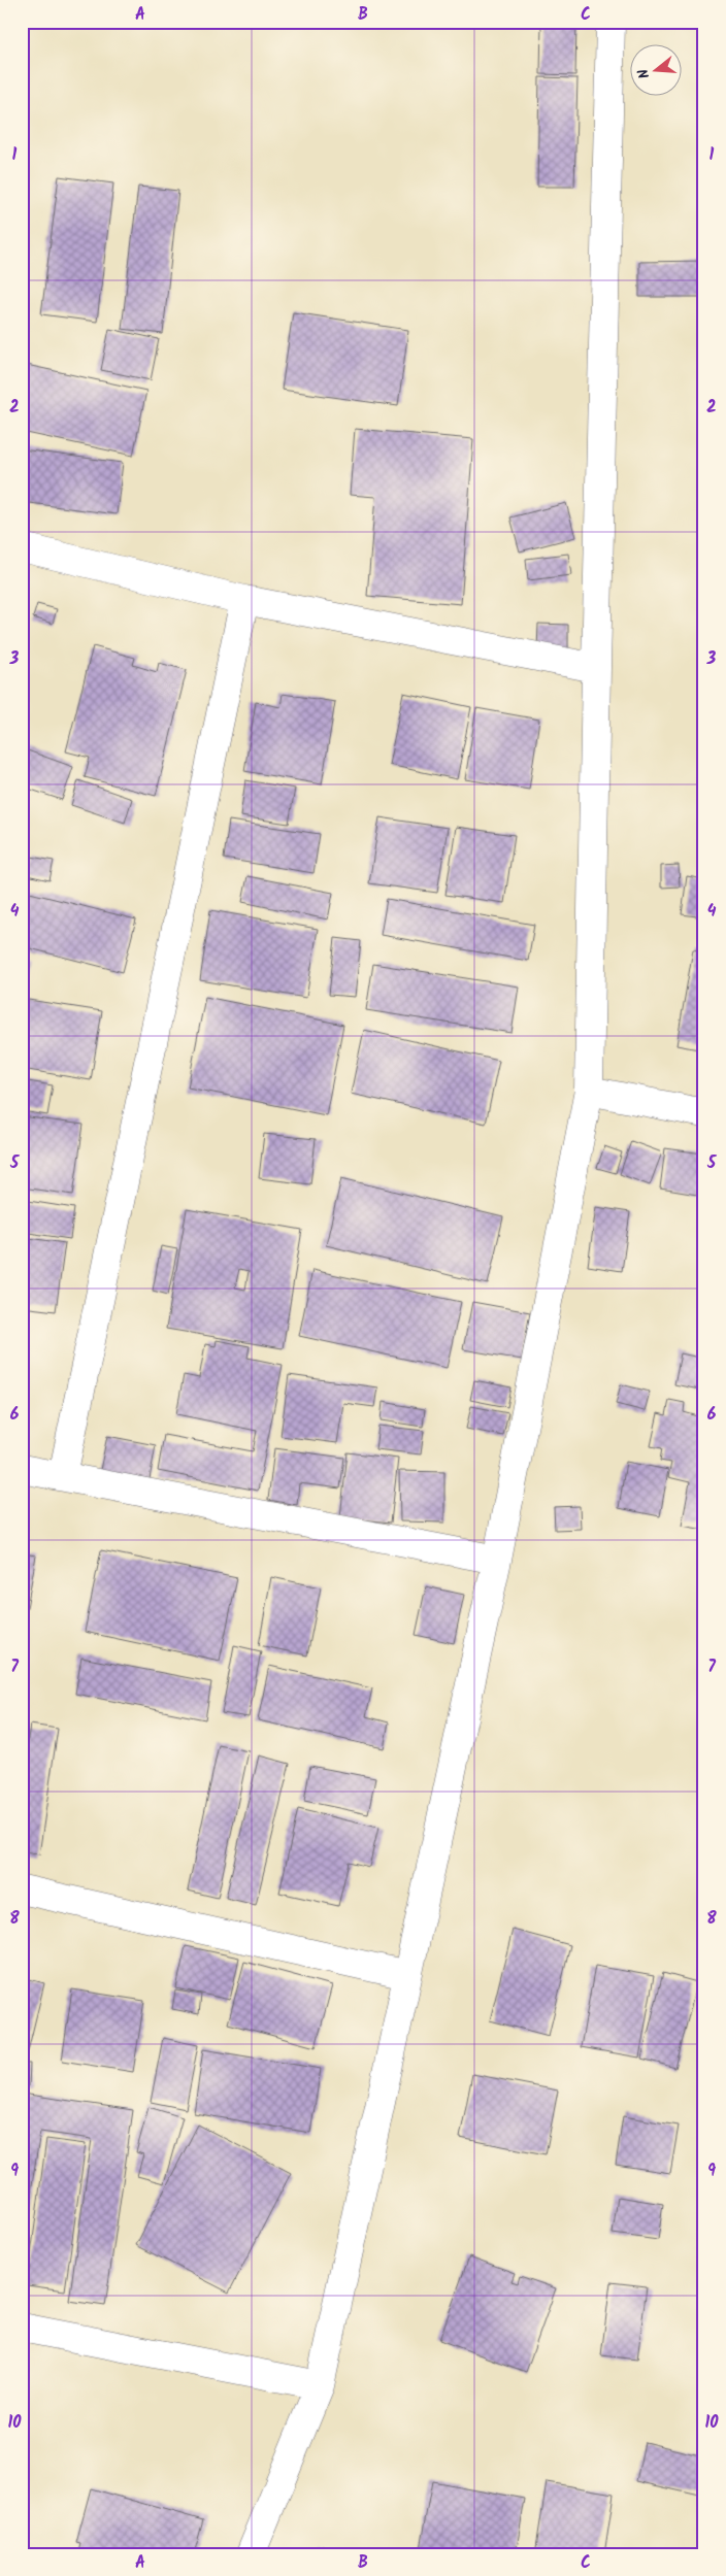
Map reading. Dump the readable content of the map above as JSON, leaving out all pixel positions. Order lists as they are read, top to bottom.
{
  "north": "left",
  "grid": {
    "columns": ["A", "B", "C"],
    "rows": [
      "1",
      "2",
      "3",
      "4",
      "5",
      "6",
      "7",
      "8",
      "9",
      "10"
    ]
  }
}
